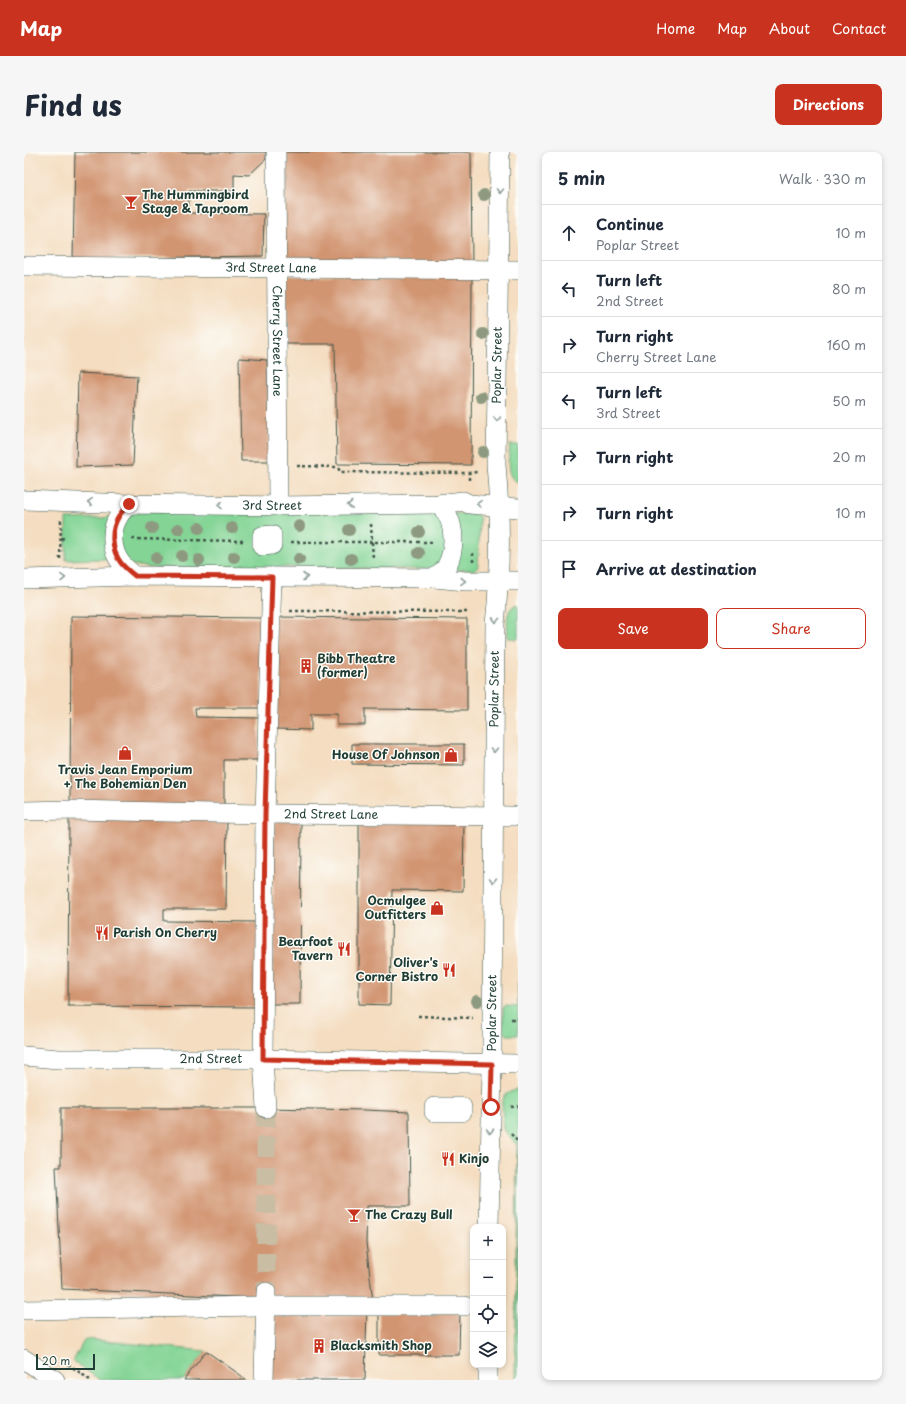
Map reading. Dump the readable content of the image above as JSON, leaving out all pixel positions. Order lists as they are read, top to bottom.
{
  "streets": {
    "street": [
      "3rd Street Lane",
      "Cherry Street Lane",
      "Poplar Street",
      "3rd Street",
      "2nd Street Lane",
      "2nd Street"
    ]
  },
  "crossings": [
    ["3rd Street Lane", "Cherry Street Lane"],
    ["3rd Street Lane", "Poplar Street"],
    ["Cherry Street Lane", "3rd Street"],
    ["Poplar Street", "3rd Street"],
    ["Poplar Street", "2nd Street Lane"],
    ["Poplar Street", "2nd Street"]
  ],
  "one_way": ["Poplar Street"],
  "places": {
    "bar": ["The Hummingbird Stage & Taproom", "The Crazy Bull"],
    "building": ["Bibb Theatre (former)", "Blacksmith Shop"],
    "shop": ["Travis Jean Emporium + The Bohemian Den", "House Of Johnson", "Ocmulgee Outfitters"],
    "restaurant": [
      "Parish On Cherry",
      "Bearfoot Tavern",
      "Oliver's Corner Bistro",
      "Kinjo"
    ]
  },
  "scale_bar": "20 m",
  "page": {
    "header": "Map",
    "nav": [
      "Home",
      "Map",
      "About",
      "Contact"
    ],
    "title": "Find us",
    "buttons": [
      "Directions",
      ["Save", "Share"]
    ],
    "heading": ["5 min", "Walk · 330 m"],
    "list": [
      ["Continue", "Poplar Street", "10 m"],
      ["Turn left", "2nd Street", "80 m"],
      ["Turn right", "Cherry Street Lane", "160 m"],
      ["Turn left", "3rd Street", "50 m"],
      ["Turn right", "20 m"],
      ["Turn right", "10 m"],
      "Arrive at destination"
    ],
    "map_buttons": ["+", "−"],
    "scale": "20 m"
  }
}
